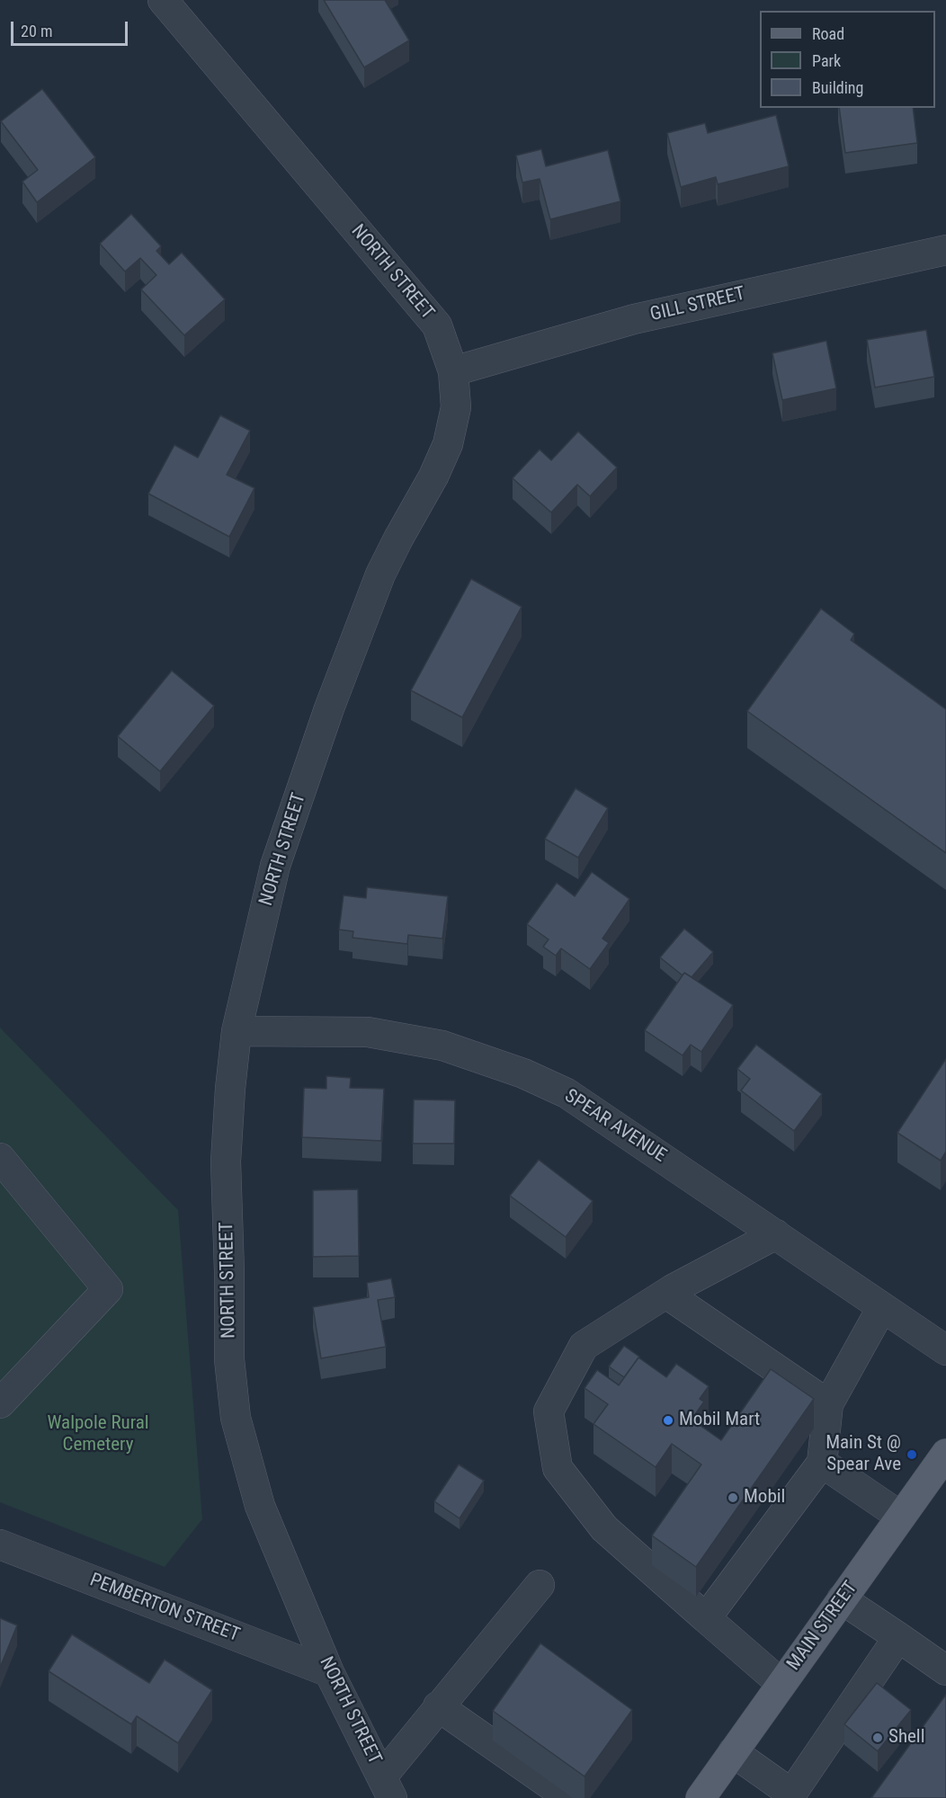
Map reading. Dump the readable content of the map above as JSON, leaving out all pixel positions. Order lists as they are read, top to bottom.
{
  "streets": {
    "main road": ["MAIN STREET"],
    "street": [
      "NORTH STREET",
      "GILL STREET",
      "SPEAR AVENUE",
      "PEMBERTON STREET"
    ]
  },
  "crossings": [
    ["NORTH STREET", "GILL STREET"],
    ["NORTH STREET", "SPEAR AVENUE"],
    ["NORTH STREET", "PEMBERTON STREET"]
  ],
  "parks": ["Walpole Rural Cemetery"],
  "places": [
    "Mobil Mart",
    "Main St @ Spear Ave",
    "Mobil",
    "Shell"
  ],
  "legend": ["Road", "Park", "Building"],
  "scale_bar": "20 m"
}
